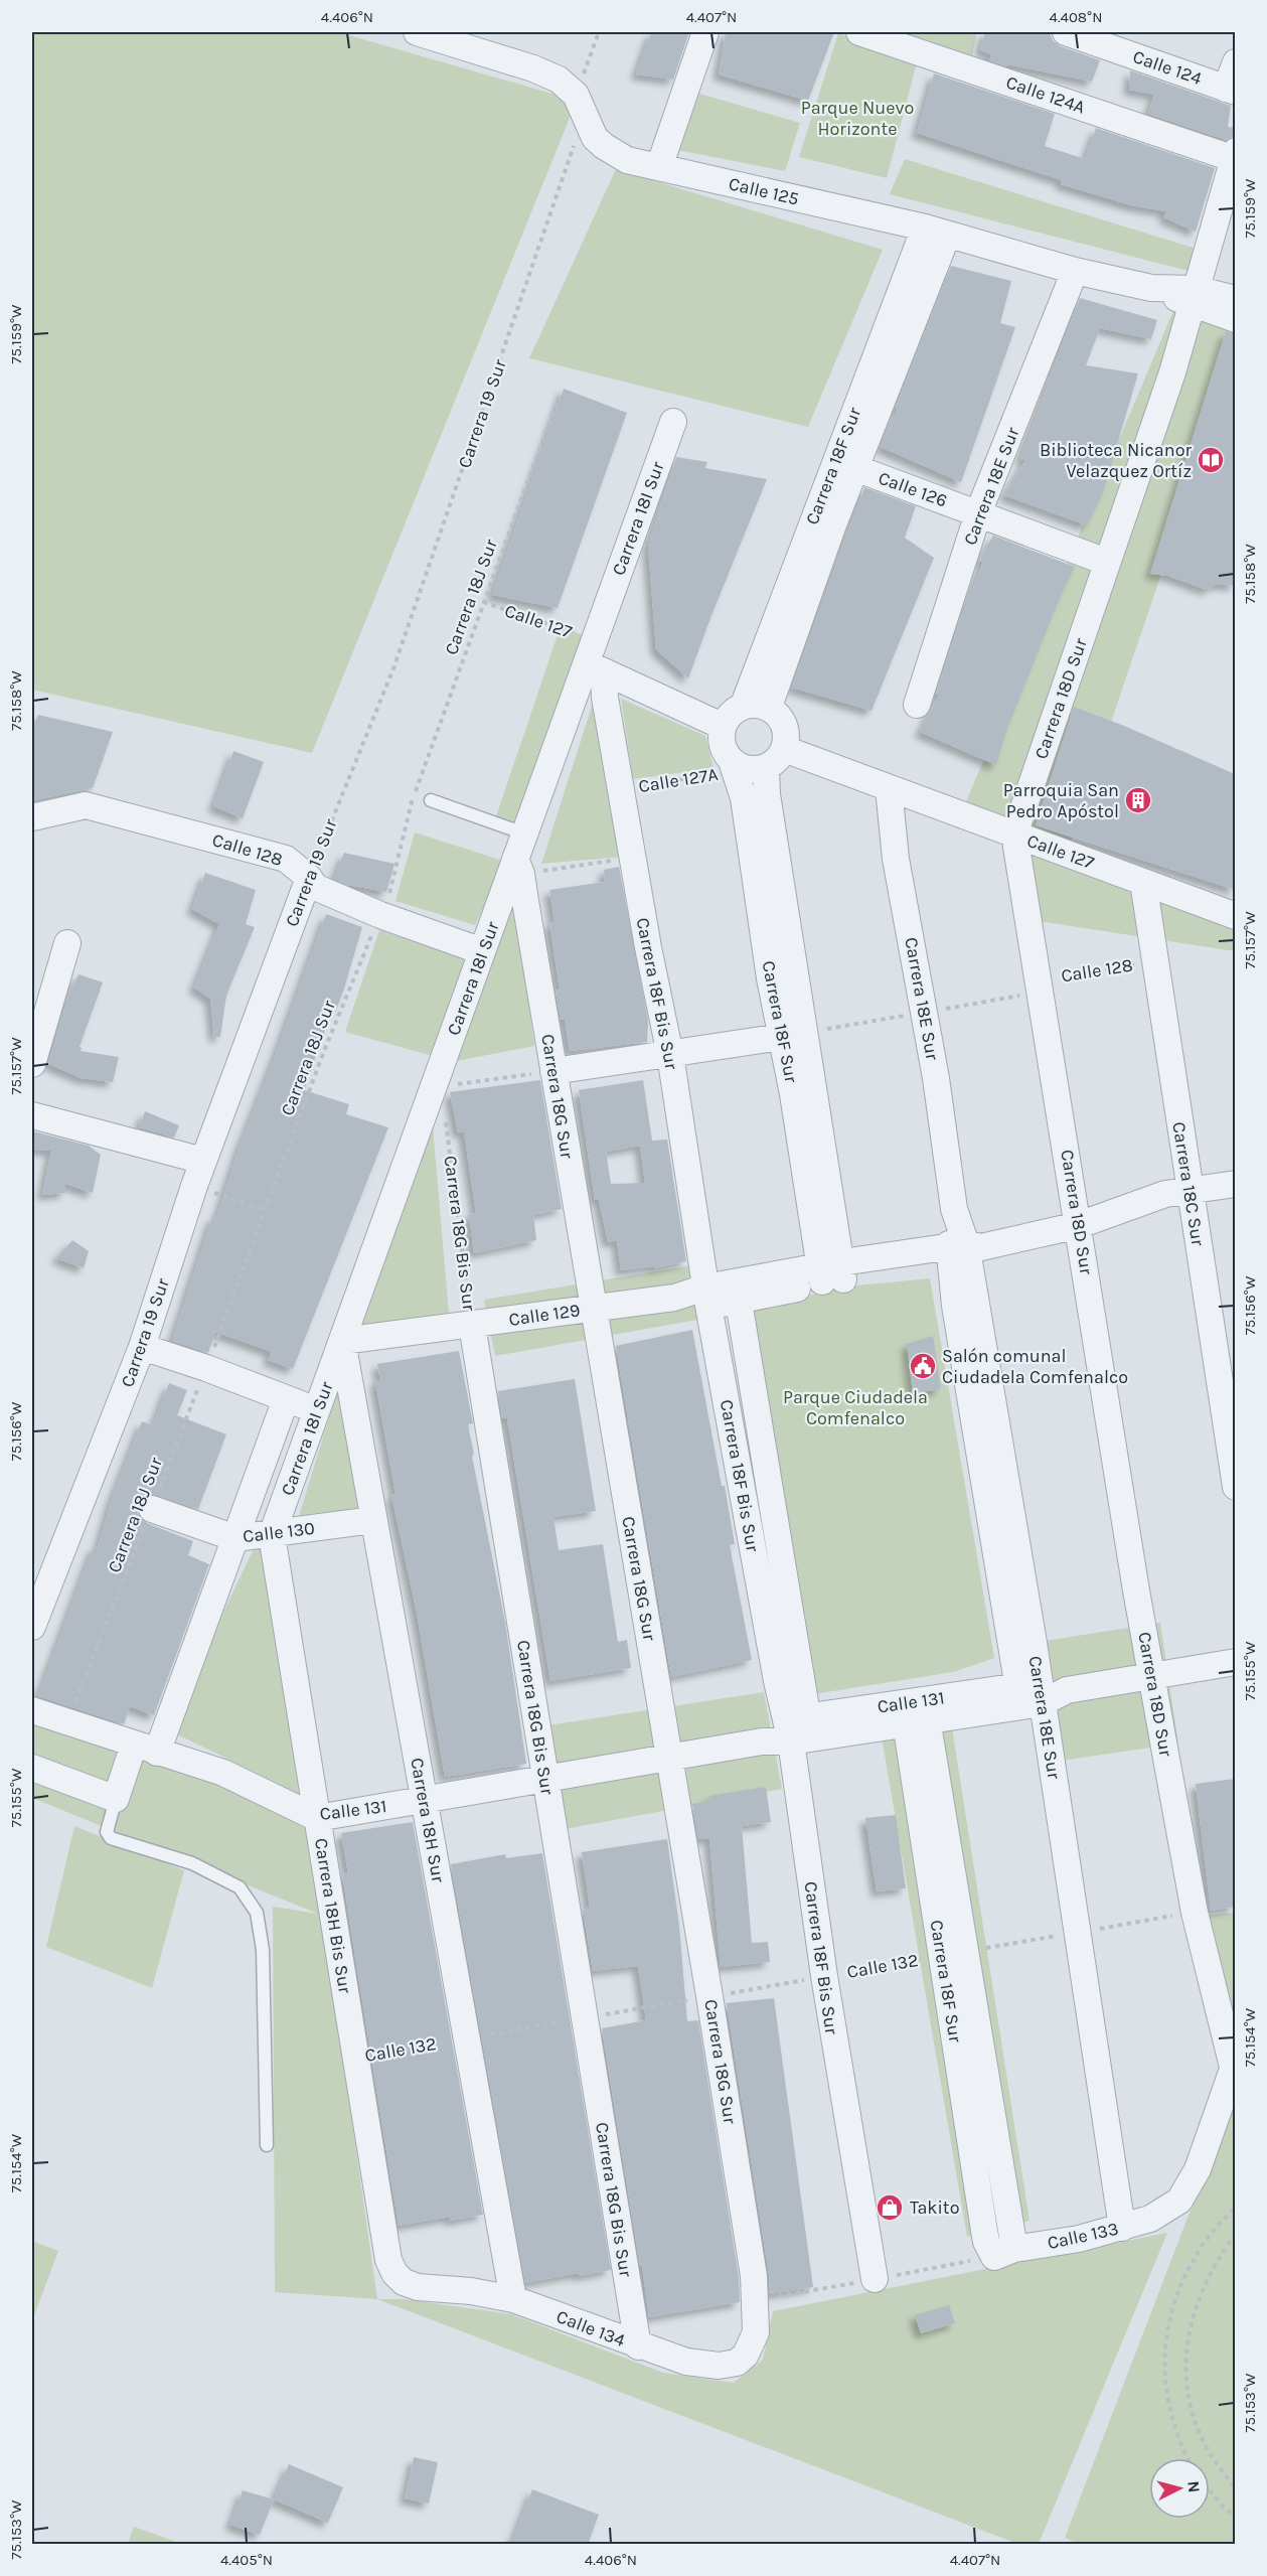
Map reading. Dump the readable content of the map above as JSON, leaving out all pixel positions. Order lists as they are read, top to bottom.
{
  "streets": {
    "street": [
      "Calle 124",
      "Calle 124A",
      "Calle 125",
      "Carrera 19 Sur",
      "Carrera 18F Sur",
      "Carrera 18E Sur",
      "Calle 126",
      "Carrera 18I Sur",
      "Calle 127",
      "Carrera 18D Sur",
      "Calle 128",
      "Carrera 18F Bis Sur",
      "Carrera 18G Sur",
      "Carrera 18C Sur",
      "Carrera 18G Bis Sur",
      "Calle 129",
      "Calle 130",
      "Calle 131",
      "Carrera 18H Sur",
      "Carrera 18H Bis Sur",
      "Calle 133",
      "Calle 134"
    ],
    "path": ["Carrera 18J Sur", "Calle 127A", "Calle 132"]
  },
  "crossings": [
    ["Calle 124A", "Carrera 18D Sur"],
    ["Calle 125", "Carrera 19 Sur"],
    ["Calle 125", "Carrera 18F Sur"],
    ["Calle 125", "Carrera 18E Sur"],
    ["Calle 125", "Carrera 18D Sur"],
    ["Carrera 19 Sur", "Calle 128"],
    ["Carrera 18F Sur", "Calle 126"],
    ["Carrera 18F Sur", "Calle 127"],
    ["Carrera 18F Sur", "Calle 127A"],
    ["Carrera 18F Sur", "Calle 129"],
    ["Carrera 18F Sur", "Calle 131"],
    ["Carrera 18F Sur", "Calle 132"],
    ["Carrera 18F Sur", "Calle 133"],
    ["Carrera 18E Sur", "Calle 126"],
    ["Carrera 18E Sur", "Calle 127"],
    ["Carrera 18E Sur", "Calle 129"],
    ["Carrera 18E Sur", "Calle 131"],
    ["Carrera 18E Sur", "Calle 132"],
    ["Carrera 18E Sur", "Calle 133"],
    ["Calle 126", "Carrera 18D Sur"],
    ["Carrera 18I Sur", "Calle 127"],
    ["Carrera 18I Sur", "Calle 128"],
    ["Carrera 18I Sur", "Carrera 18F Bis Sur"],
    ["Carrera 18I Sur", "Carrera 18G Sur"],
    ["Carrera 18I Sur", "Carrera 18G Bis Sur"],
    ["Carrera 18I Sur", "Calle 129"],
    ["Carrera 18I Sur", "Calle 130"],
    ["Carrera 18I Sur", "Calle 131"],
    ["Carrera 18I Sur", "Carrera 18H Sur"],
    ["Carrera 18I Sur", "Carrera 18H Bis Sur"],
    ["Carrera 18J Sur", "Calle 127"],
    ["Carrera 18J Sur", "Calle 128"],
    ["Carrera 18J Sur", "Calle 130"],
    ["Carrera 18J Sur", "Calle 131"],
    ["Calle 127", "Carrera 18D Sur"],
    ["Calle 127", "Calle 127A"],
    ["Calle 127", "Carrera 18F Bis Sur"],
    ["Calle 127", "Carrera 18C Sur"],
    ["Carrera 18D Sur", "Calle 128"],
    ["Carrera 18D Sur", "Calle 129"],
    ["Carrera 18D Sur", "Calle 131"],
    ["Carrera 18D Sur", "Calle 132"],
    ["Carrera 18D Sur", "Calle 133"],
    ["Calle 127A", "Carrera 18F Bis Sur"],
    ["Calle 128", "Carrera 18C Sur"],
    ["Carrera 18F Bis Sur", "Calle 129"],
    ["Carrera 18F Bis Sur", "Calle 131"],
    ["Carrera 18F Bis Sur", "Calle 132"],
    ["Carrera 18G Sur", "Calle 129"],
    ["Carrera 18G Sur", "Calle 131"],
    ["Carrera 18G Sur", "Calle 132"],
    ["Carrera 18G Sur", "Calle 134"],
    ["Carrera 18C Sur", "Calle 129"],
    ["Carrera 18G Bis Sur", "Calle 129"],
    ["Carrera 18G Bis Sur", "Calle 131"],
    ["Carrera 18G Bis Sur", "Calle 132"],
    ["Carrera 18G Bis Sur", "Calle 134"],
    ["Calle 129", "Carrera 18H Sur"],
    ["Calle 130", "Carrera 18H Sur"],
    ["Calle 130", "Carrera 18H Bis Sur"],
    ["Calle 131", "Carrera 18H Sur"],
    ["Calle 131", "Carrera 18H Bis Sur"],
    ["Carrera 18H Sur", "Calle 132"],
    ["Carrera 18H Sur", "Calle 134"],
    ["Carrera 18H Bis Sur", "Calle 132"],
    ["Carrera 18H Bis Sur", "Calle 134"]
  ],
  "parks": ["Parque Nuevo Horizonte", "Parque Ciudadela Comfenalco"],
  "places": {
    "library": ["Biblioteca Nicanor Velazquez Ortíz"],
    "building": ["Parroquia San Pedro Apóstol"],
    "public building": ["Salón comunal Ciudadela Comfenalco"],
    "shop": ["Takito"]
  },
  "north": "right",
  "coordinates": [
    "4.406°N",
    "4.407°N",
    "4.408°N",
    "75.159°W",
    "75.158°W",
    "75.157°W",
    "75.156°W",
    "75.155°W",
    "75.154°W",
    "75.153°W",
    "4.405°N"
  ]
}
